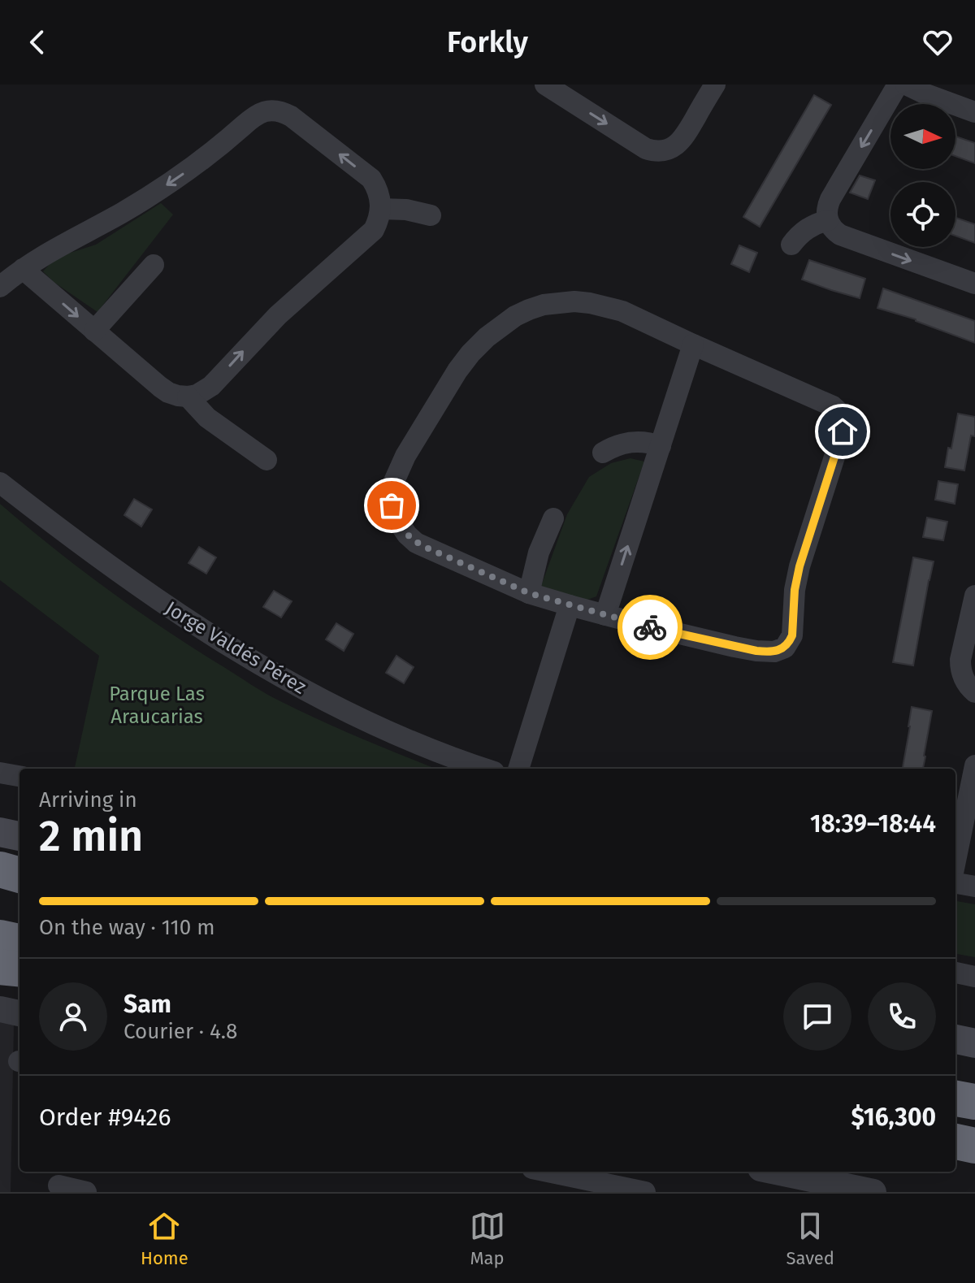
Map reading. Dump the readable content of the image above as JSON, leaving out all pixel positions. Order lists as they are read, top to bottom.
{
  "streets": {
    "street": ["Jorge Valdés Pérez"]
  },
  "parks": ["Parque Las Araucarias"],
  "north": "right",
  "page": {
    "header": "Forkly",
    "heading": ["2 min", "Arriving in", "18:39–18:44"],
    "panel": [
      "Sam",
      "Courier · 4.8",
      "Order #9426",
      "$16,300"
    ],
    "bar": "On the way · 110 m",
    "tabs": ["Home", "Map", "Saved"]
  }
}
